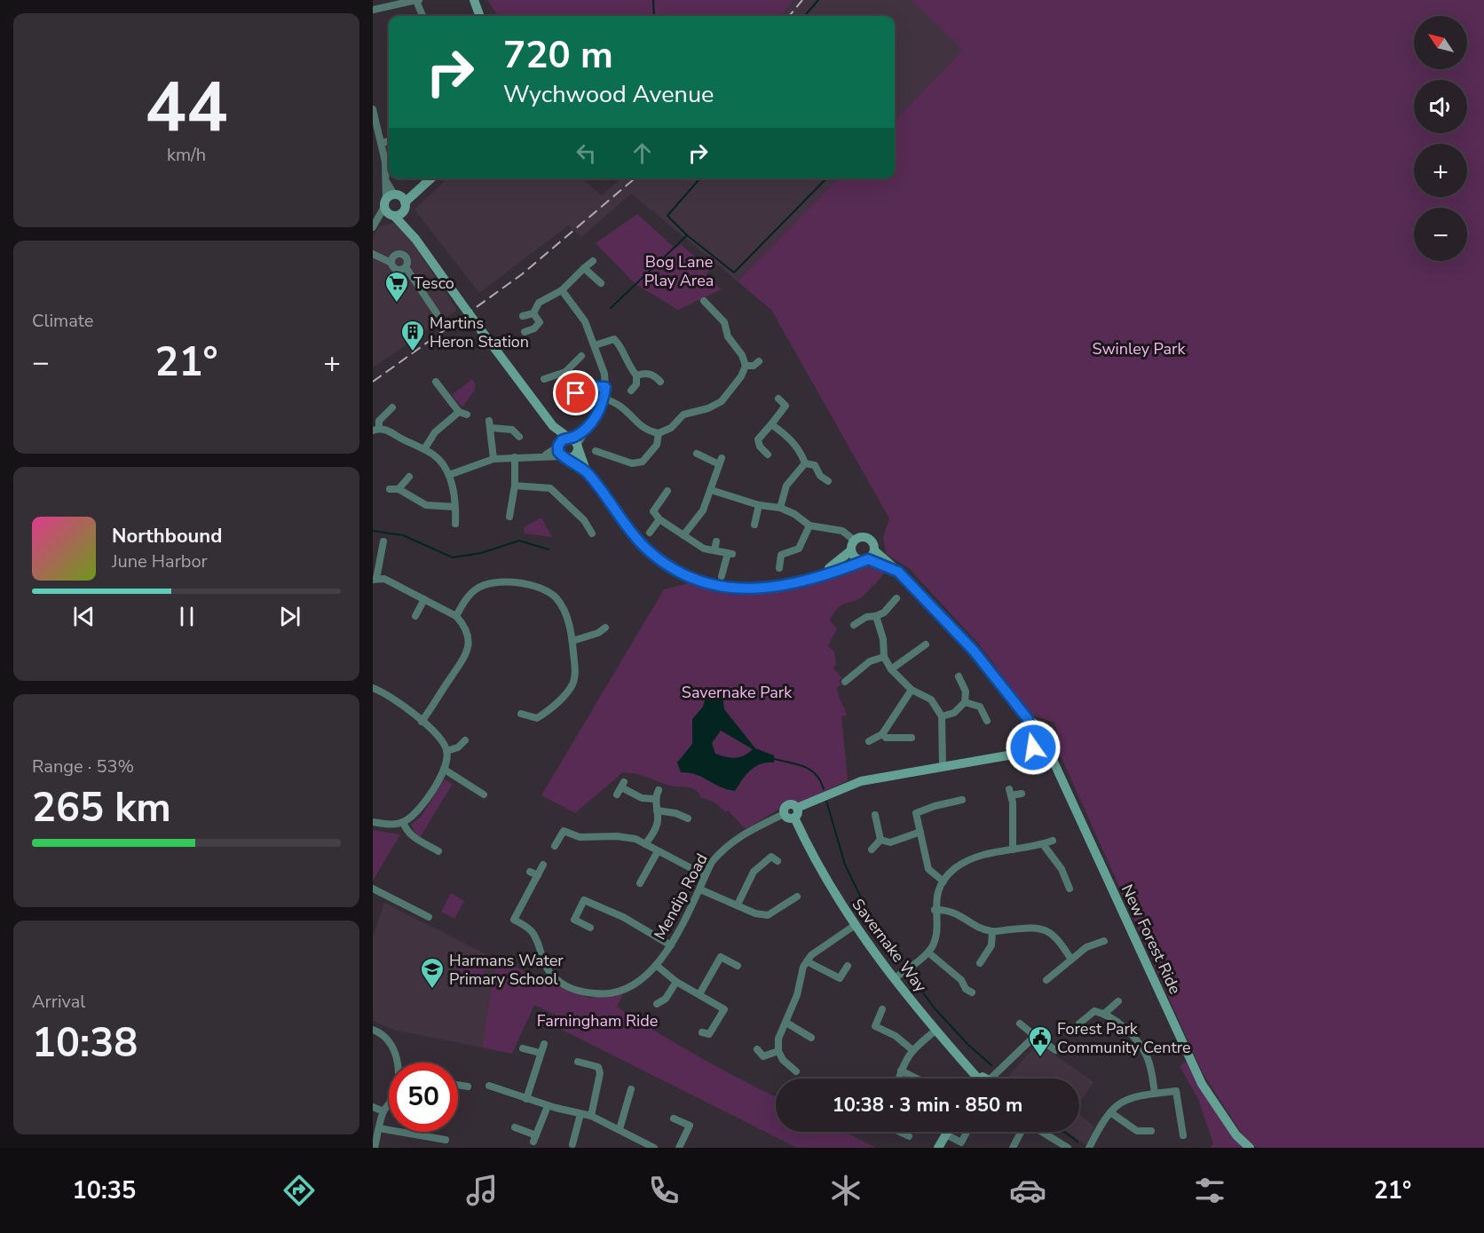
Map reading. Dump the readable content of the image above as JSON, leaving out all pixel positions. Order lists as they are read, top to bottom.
{
  "streets": {
    "main road": ["New Forest Ride", "Savernake Way"],
    "street": ["Mendip Road"]
  },
  "parks": [
    "Bog Lane Play Area",
    "Swinley Park",
    "Savernake Park",
    "Farningham Ride"
  ],
  "places": {
    "supermarket": ["Tesco"],
    "building": ["Martins Heron Station"],
    "school or university": ["Harmans Water Primary School"],
    "public building": ["Forest Park Community Centre"]
  },
  "north": "top left",
  "page": {
    "tile": [
      ["44", "km/h"],
      "Climate",
      ["Range · 53%", "265 km"],
      ["Arrival", "10:38"]
    ],
    "map_buttons": ["+", "−"],
    "turn": ["720 m", "Wychwood Avenue"],
    "heat": ["−", "21°", "+"],
    "song": ["Northbound", "June Harbor"],
    "limit": "50",
    "trip": "10:38 · 3 min · 850 m",
    "tabs": ["10:35", "21°"]
  }
}
